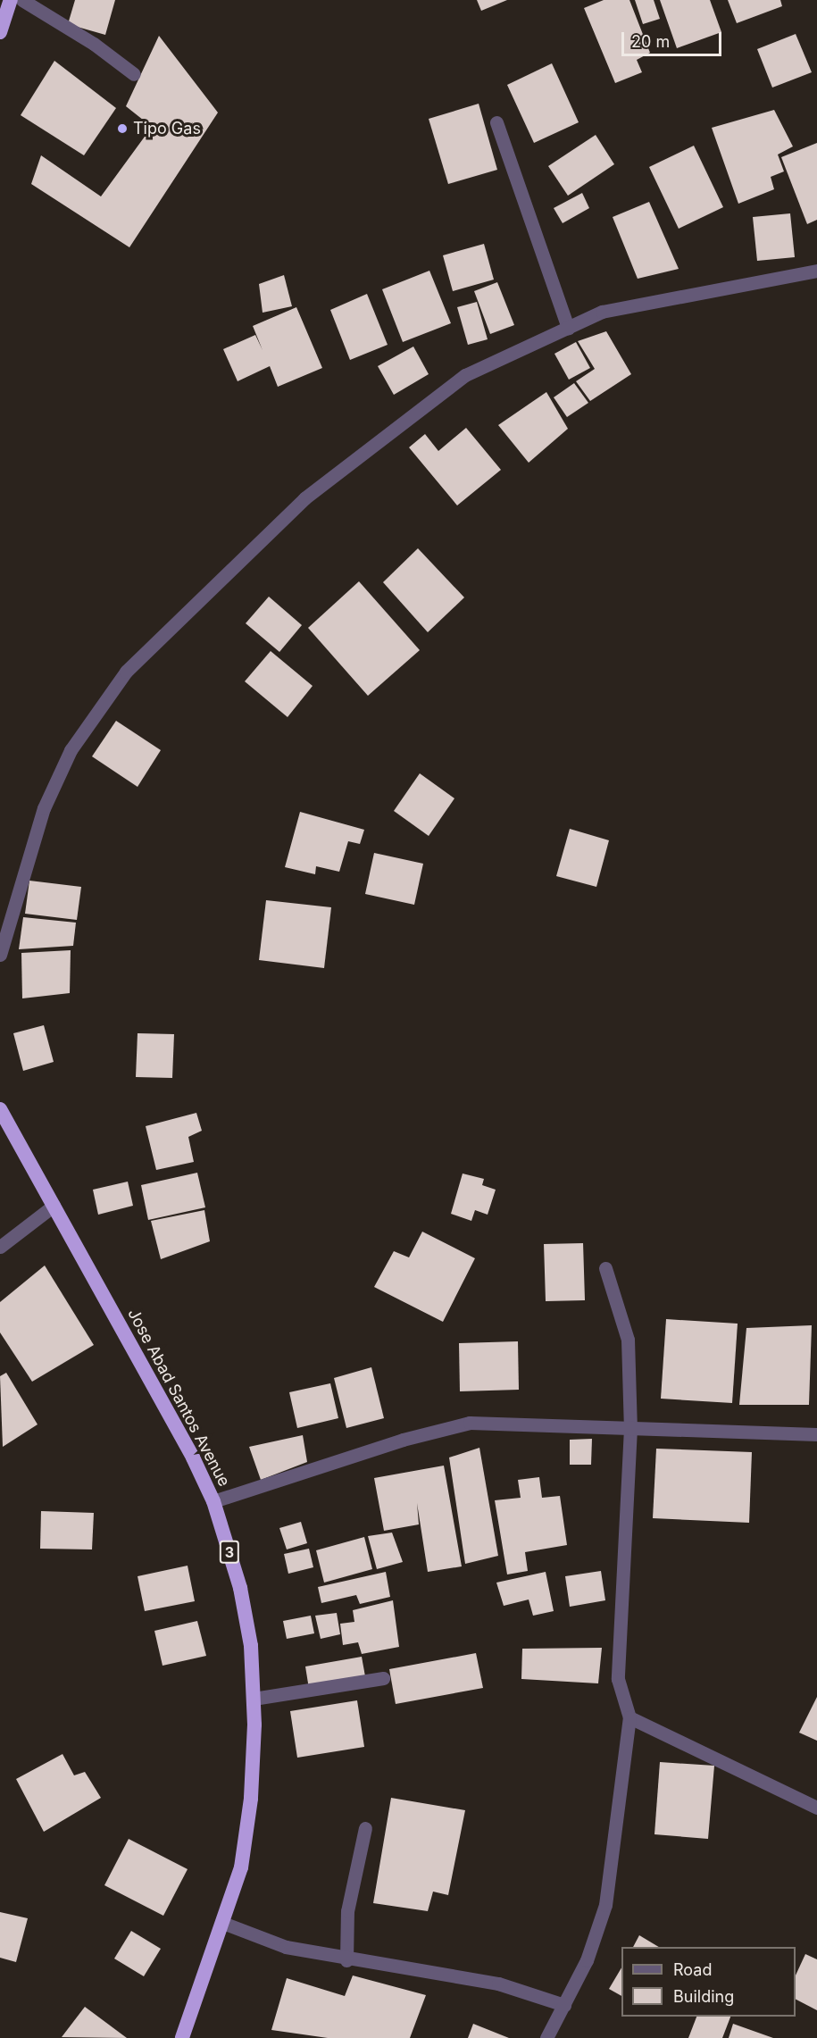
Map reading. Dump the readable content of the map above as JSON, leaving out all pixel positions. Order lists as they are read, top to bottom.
{
  "streets": {
    "highway": ["Jose Abad Santos Avenue", "3"]
  },
  "places": ["Tipo Gas"],
  "legend": ["Road", "Building"],
  "scale_bar": "20 m"
}
